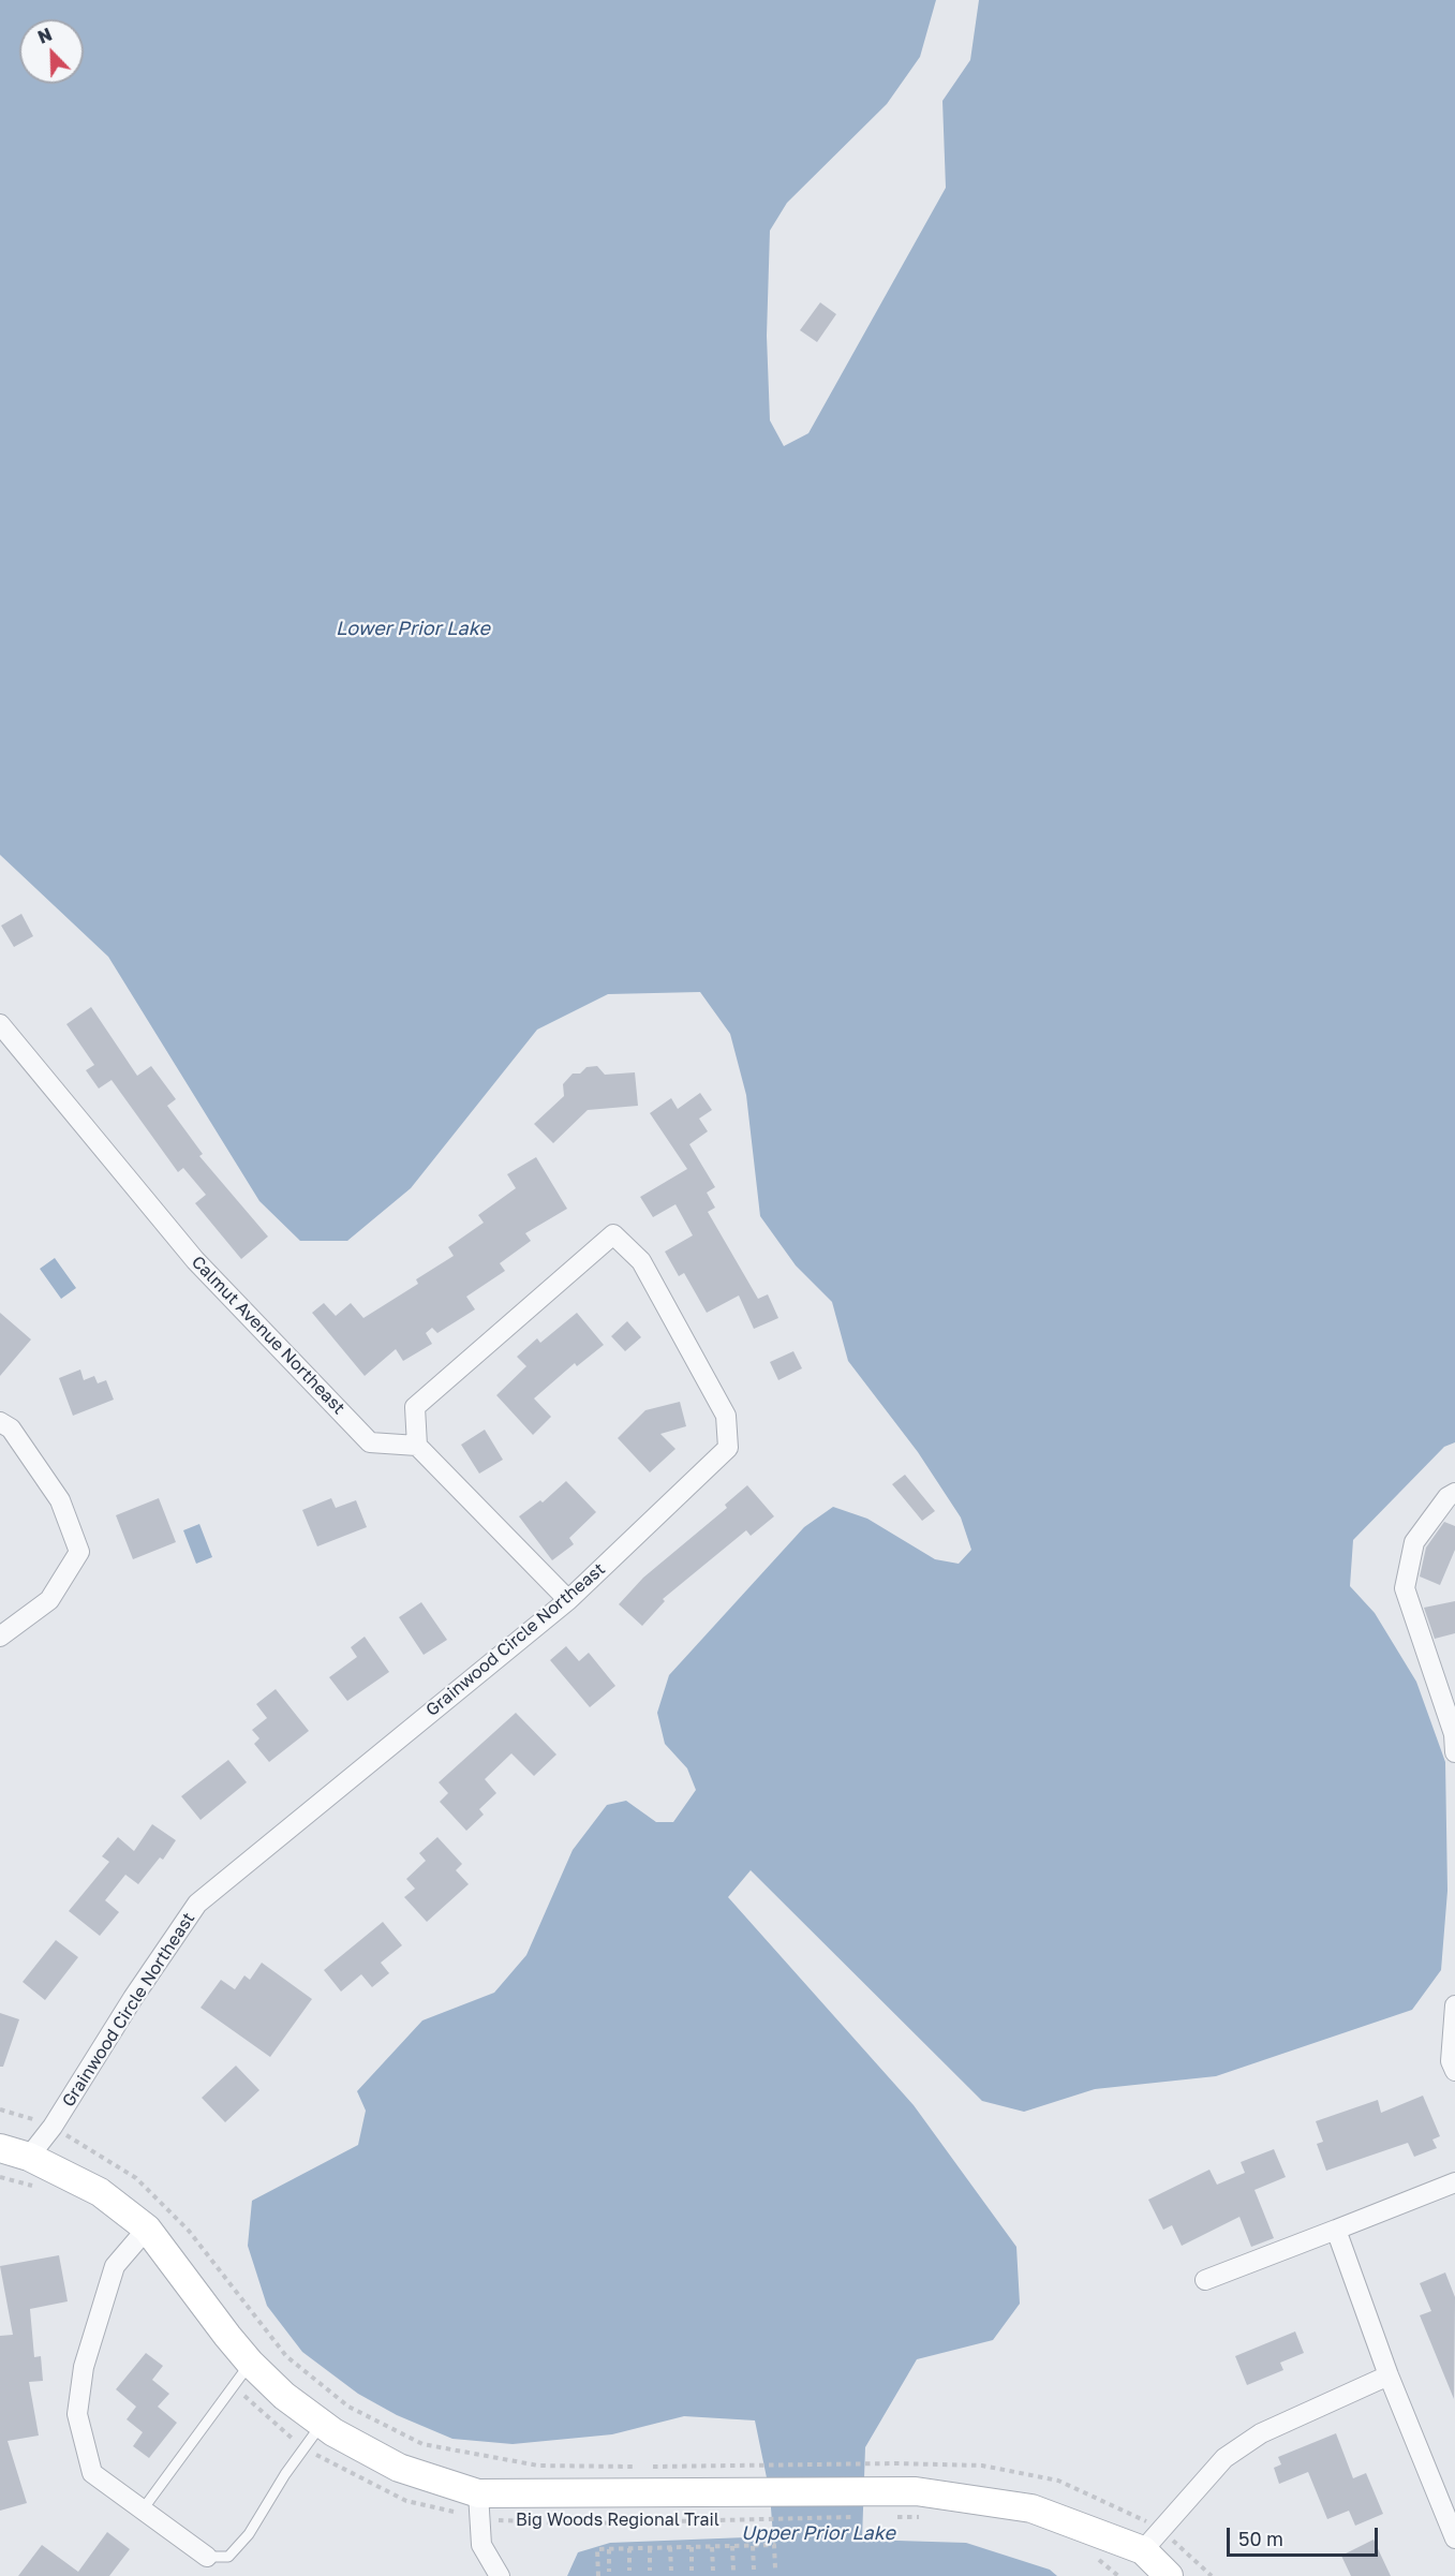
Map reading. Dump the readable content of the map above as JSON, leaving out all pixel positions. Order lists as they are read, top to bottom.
{
  "streets": {
    "street": ["Calmut Avenue Northeast", "Grainwood Circle Northeast"],
    "path": ["Big Woods Regional Trail"]
  },
  "crossings": [
    ["Calmut Avenue Northeast", "Grainwood Circle Northeast"]
  ],
  "water": ["Lower Prior Lake", "Upper Prior Lake"],
  "scale_bar": "50 m",
  "north": "top left"
}
